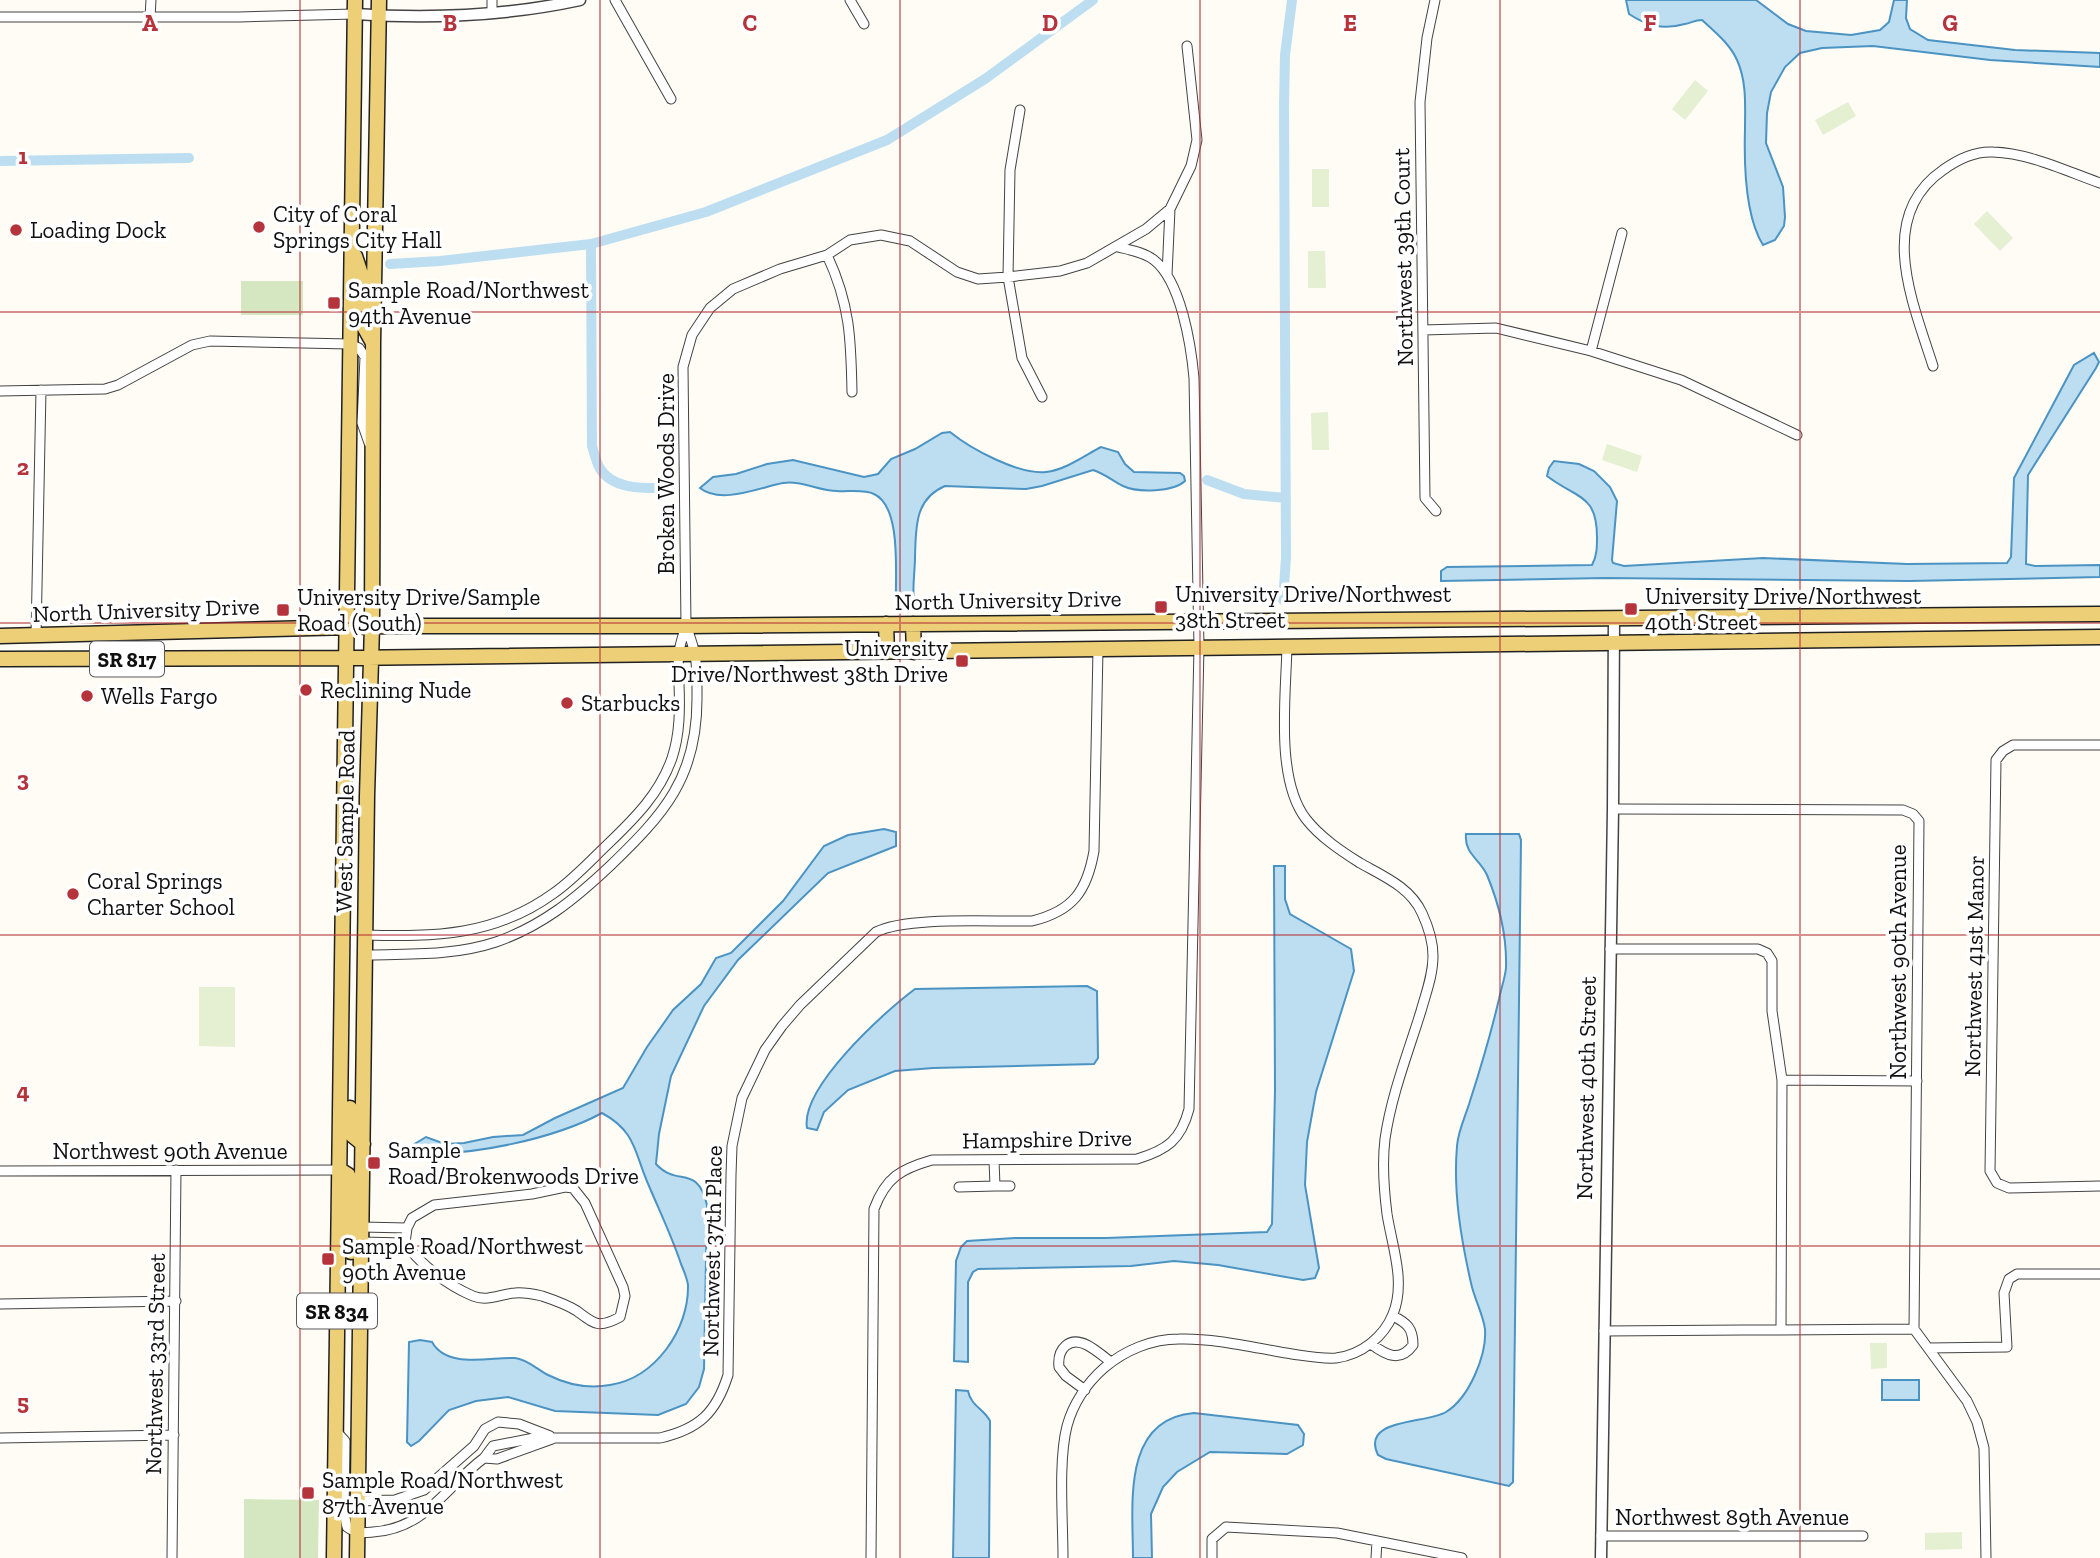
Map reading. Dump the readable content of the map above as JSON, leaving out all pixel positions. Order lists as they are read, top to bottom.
{
  "streets": {
    "main road": [
      "North University Drive",
      "SR 817",
      "West Sample Road",
      "SR 834"
    ],
    "street": [
      "Northwest 39th Court",
      "Broken Woods Drive",
      "Northwest 90th Avenue",
      "Northwest 41st Manor",
      "Northwest 40th Street",
      "Hampshire Drive",
      "Northwest 37th Place",
      "Northwest 33rd Street",
      "Northwest 89th Avenue"
    ]
  },
  "crossings": [
    ["Broken Woods Drive", "North University Drive"],
    ["Broken Woods Drive", "West Sample Road"],
    ["North University Drive", "West Sample Road"],
    ["North University Drive", "Northwest 40th Street"],
    ["North University Drive", "Hampshire Drive"],
    ["North University Drive", "Northwest 37th Place"],
    ["West Sample Road", "Northwest 90th Avenue"],
    ["West Sample Road", "Northwest 37th Place"],
    ["Northwest 90th Avenue", "Northwest 40th Street"],
    ["Northwest 90th Avenue", "Northwest 33rd Street"],
    ["Northwest 40th Street", "Northwest 89th Avenue"]
  ],
  "places": {
    "other": [
      "City of Coral Springs City Hall",
      "Loading Dock",
      "Reclining Nude",
      "Wells Fargo",
      "Starbucks",
      "Coral Springs Charter School"
    ],
    "transit": [
      "Sample Road/Northwest 94th Avenue",
      "University Drive/Northwest 38th Street",
      "University Drive/Northwest 40th Street",
      "University Drive/Sample Road (South)",
      "University Drive/Northwest 38th Drive",
      "Sample Road/Brokenwoods Drive",
      "Sample Road/Northwest 90th Avenue",
      "Sample Road/Northwest 87th Avenue"
    ]
  },
  "grid": {
    "columns": [
      "A",
      "B",
      "C",
      "D",
      "E",
      "F",
      "G"
    ],
    "rows": [
      "1",
      "2",
      "3",
      "4",
      "5"
    ]
  }
}
